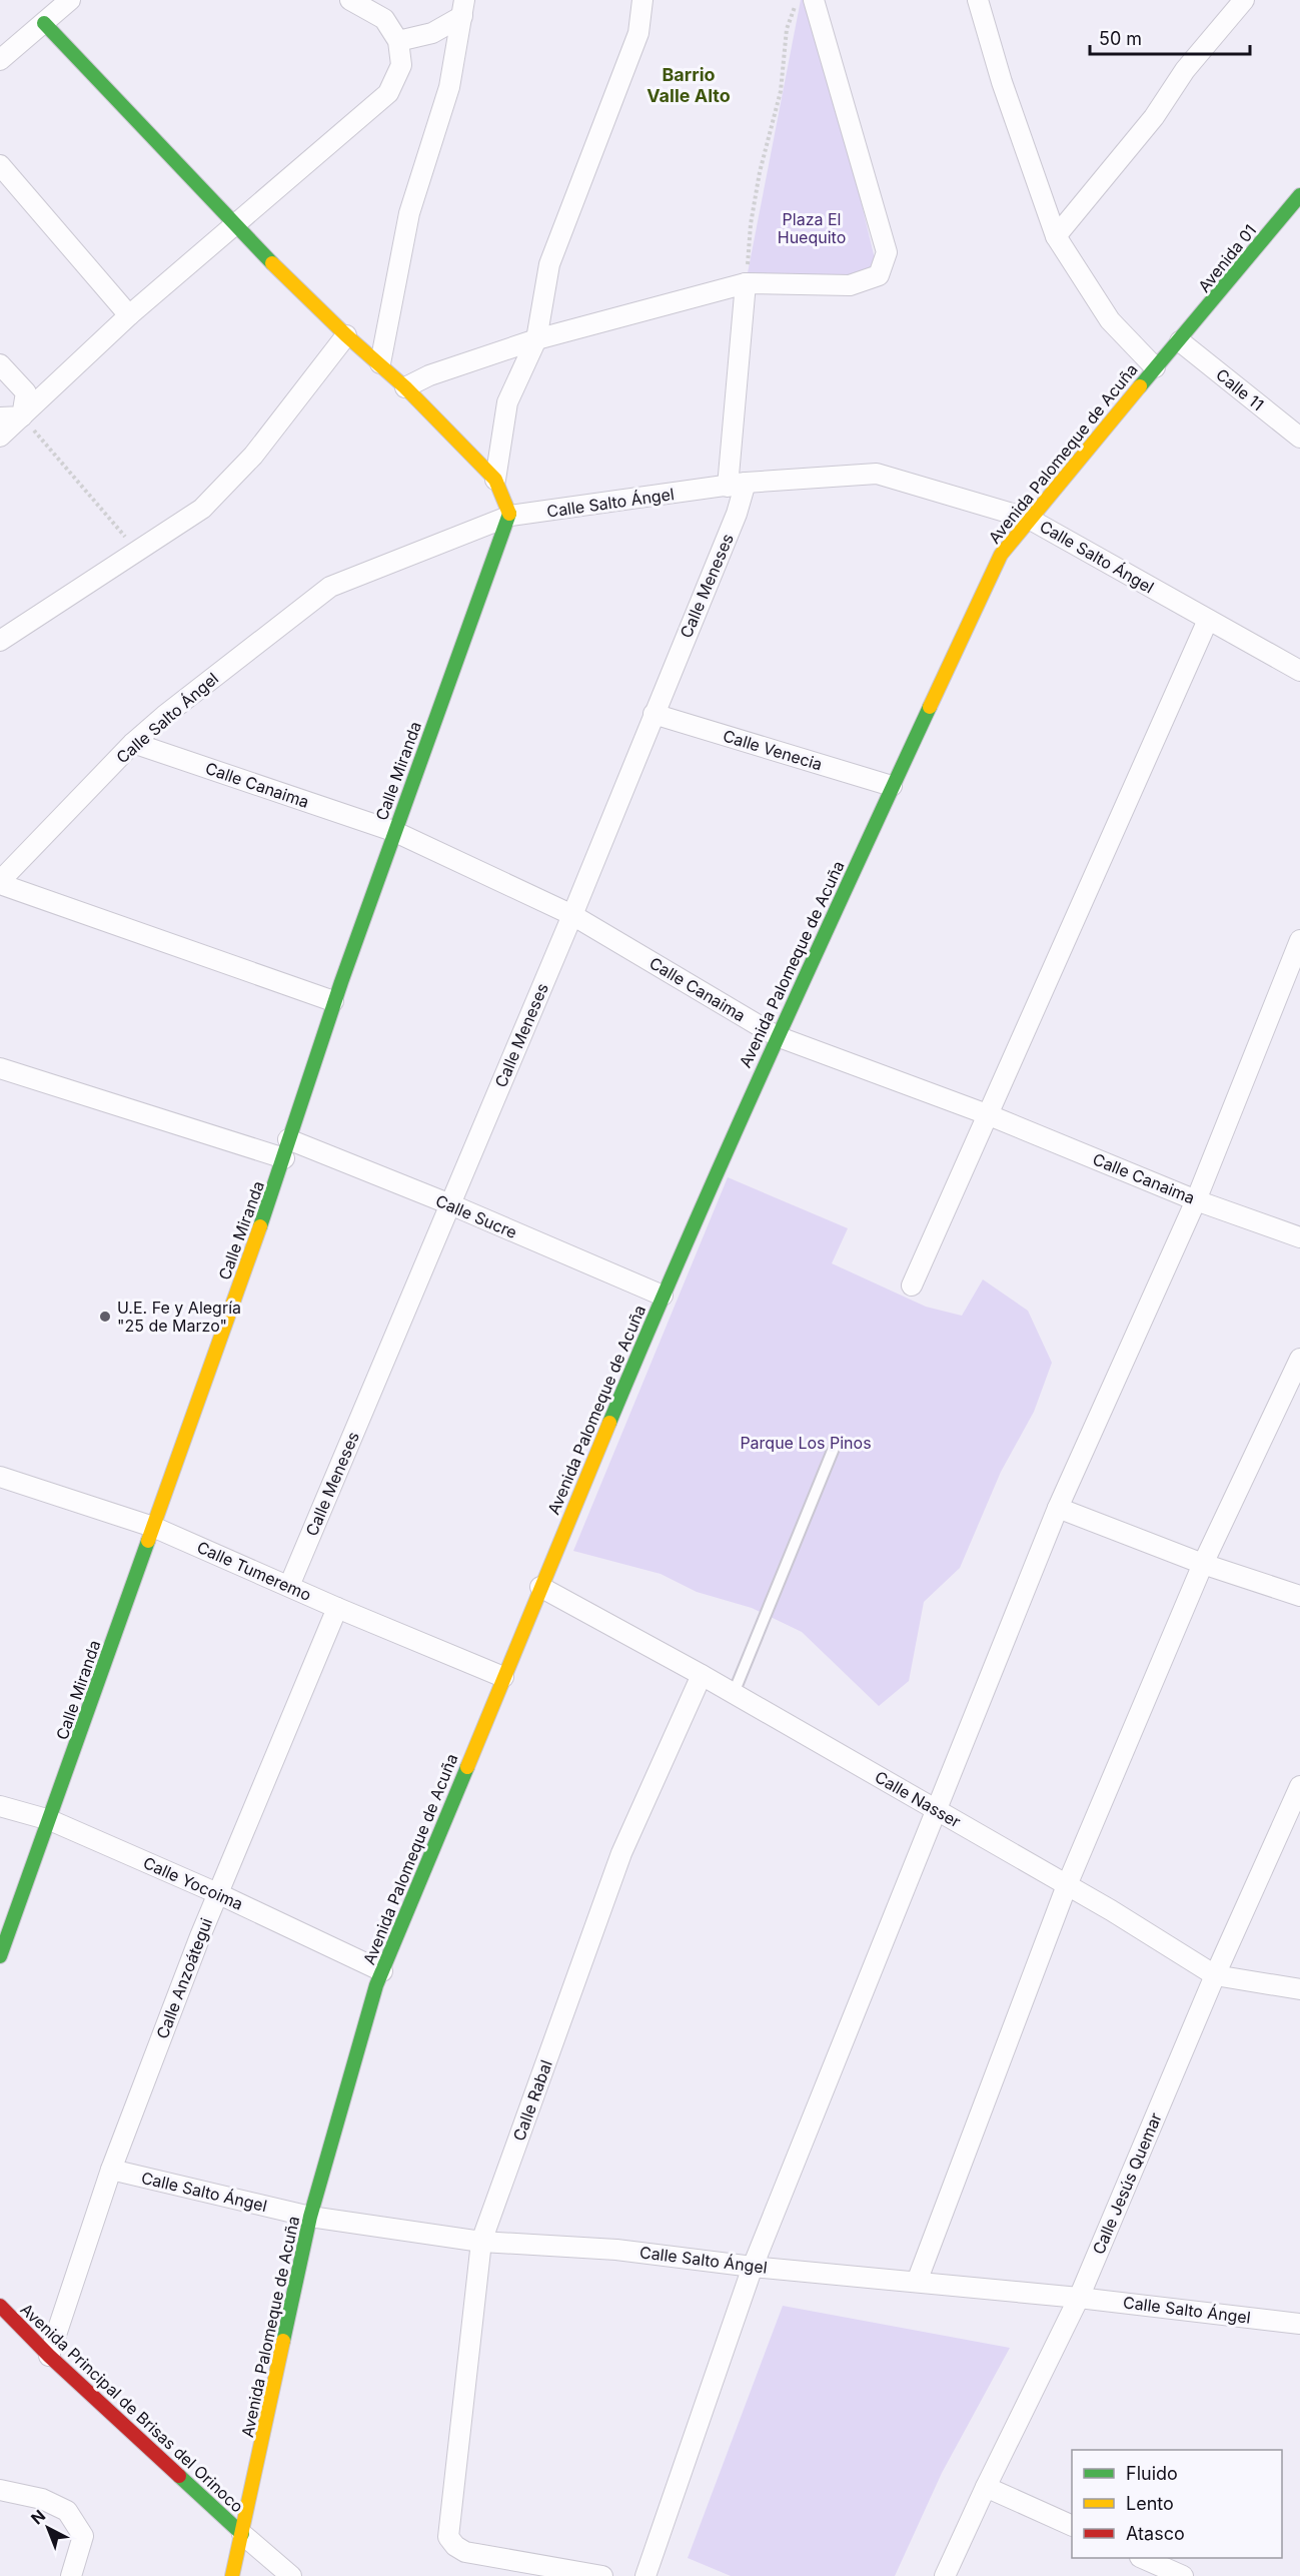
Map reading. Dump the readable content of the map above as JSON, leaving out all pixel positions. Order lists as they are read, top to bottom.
{
  "streets": {
    "street": [
      "Avenida 01",
      "Calle 11",
      "Avenida Palomeque de Acuña",
      "Calle Salto Ángel",
      "Calle Meneses",
      "Calle Venecia",
      "Calle Miranda",
      "Calle Canaima",
      "Calle Sucre",
      "Calle Tumeremo",
      "Calle Nasser",
      "Calle Yocoima",
      "Calle Anzoátegui",
      "Calle Rabal",
      "Calle Jesús Quemar",
      "Avenida Principal de Brisas del Orinoco"
    ]
  },
  "crossings": [
    ["Avenida 01", "Calle 11"],
    ["Avenida 01", "Avenida Palomeque de Acuña"],
    ["Calle 11", "Avenida Palomeque de Acuña"],
    ["Avenida Palomeque de Acuña", "Calle Salto Ángel"],
    ["Avenida Palomeque de Acuña", "Calle Venecia"],
    ["Avenida Palomeque de Acuña", "Calle Canaima"],
    ["Avenida Palomeque de Acuña", "Calle Sucre"],
    ["Avenida Palomeque de Acuña", "Calle Tumeremo"],
    ["Avenida Palomeque de Acuña", "Calle Nasser"],
    ["Avenida Palomeque de Acuña", "Calle Yocoima"],
    ["Avenida Palomeque de Acuña", "Avenida Principal de Brisas del Orinoco"],
    ["Calle Salto Ángel", "Calle Meneses"],
    ["Calle Salto Ángel", "Calle Miranda"],
    ["Calle Salto Ángel", "Calle Canaima"],
    ["Calle Salto Ángel", "Calle Anzoátegui"],
    ["Calle Salto Ángel", "Calle Rabal"],
    ["Calle Salto Ángel", "Calle Jesús Quemar"],
    ["Calle Meneses", "Calle Venecia"],
    ["Calle Meneses", "Calle Canaima"],
    ["Calle Meneses", "Calle Sucre"],
    ["Calle Meneses", "Calle Tumeremo"],
    ["Calle Miranda", "Calle Canaima"],
    ["Calle Miranda", "Calle Sucre"],
    ["Calle Miranda", "Calle Tumeremo"],
    ["Calle Miranda", "Calle Yocoima"],
    ["Calle Tumeremo", "Calle Anzoátegui"],
    ["Calle Nasser", "Calle Rabal"],
    ["Calle Nasser", "Calle Jesús Quemar"],
    ["Calle Yocoima", "Calle Anzoátegui"],
    ["Calle Anzoátegui", "Avenida Principal de Brisas del Orinoco"]
  ],
  "districts": ["Barrio Valle Alto"],
  "parks": ["Plaza El Huequito", "Parque Los Pinos"],
  "places": ["U.E. Fe y Alegría \"25 de Marzo\""],
  "legend": ["Fluido", "Lento", "Atasco"],
  "scale_bar": "50 m",
  "north": "top left"
}
